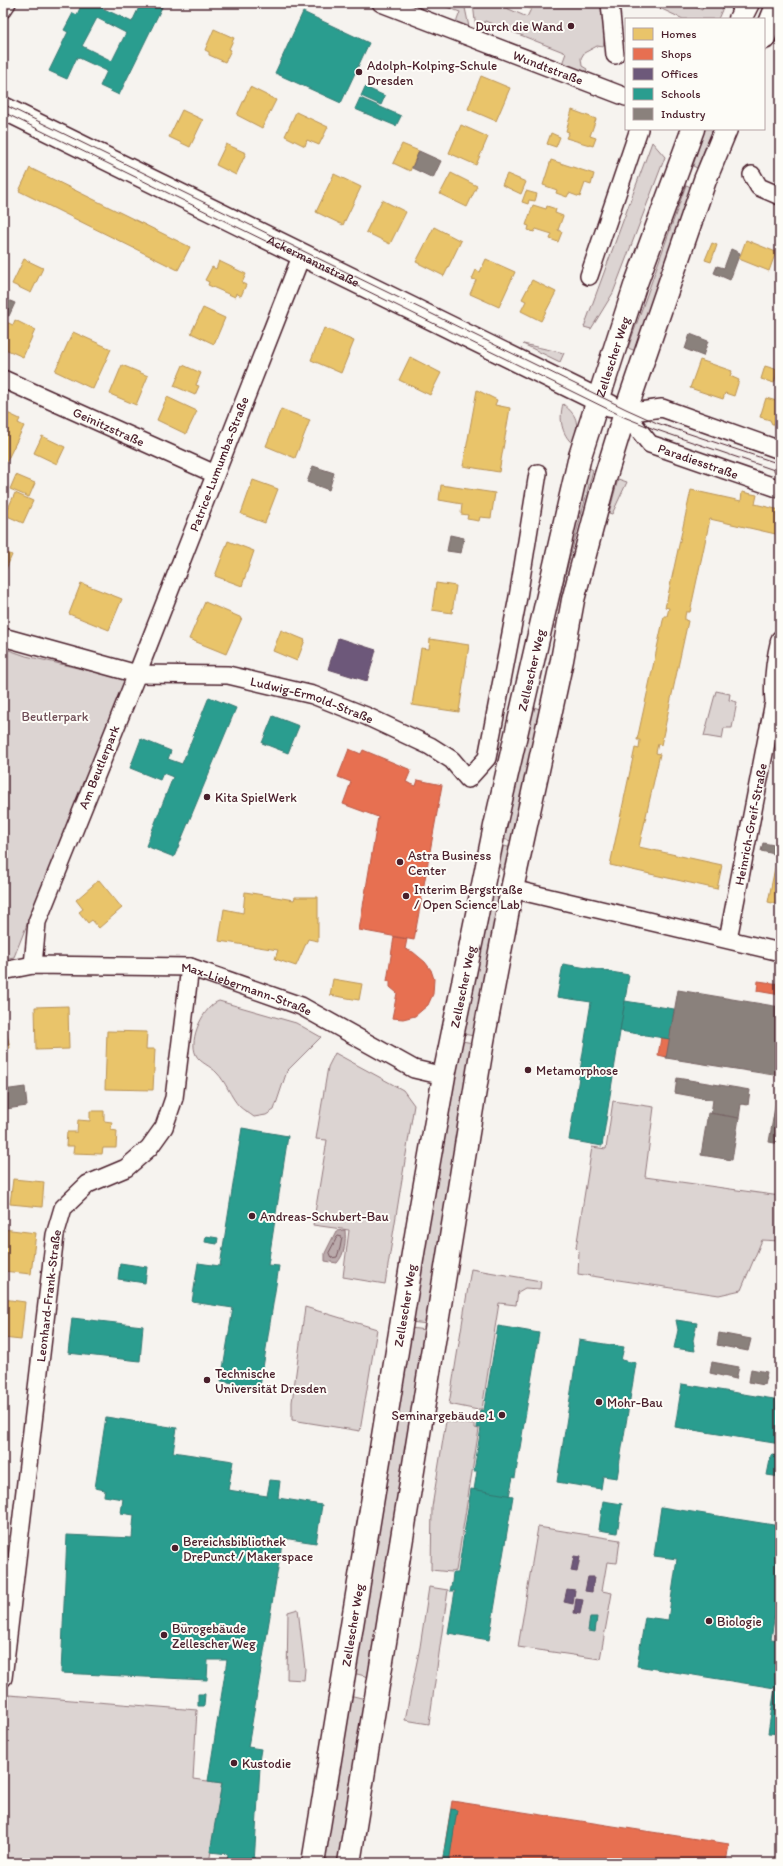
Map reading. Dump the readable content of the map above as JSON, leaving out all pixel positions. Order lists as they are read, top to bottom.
{
  "streets": {
    "main road": ["Ackermannstraße", "Zellescher Weg"],
    "street": [
      "Wundtstraße",
      "Geinitzstraße",
      "Paradiesstraße",
      "Patrice-Lumumba-Straße",
      "Ludwig-Ermold-Straße",
      "Am Beutlerpark",
      "Heinrich-Greif-Straße",
      "Max-Liebermann-Straße",
      "Leonhard-Frank-Straße"
    ]
  },
  "crossings": [
    ["Ackermannstraße", "Zellescher Weg"],
    ["Ackermannstraße", "Paradiesstraße"],
    ["Ackermannstraße", "Patrice-Lumumba-Straße"],
    ["Zellescher Weg", "Ludwig-Ermold-Straße"],
    ["Zellescher Weg", "Max-Liebermann-Straße"],
    ["Geinitzstraße", "Patrice-Lumumba-Straße"],
    ["Patrice-Lumumba-Straße", "Ludwig-Ermold-Straße"],
    ["Patrice-Lumumba-Straße", "Am Beutlerpark"],
    ["Ludwig-Ermold-Straße", "Am Beutlerpark"],
    ["Am Beutlerpark", "Max-Liebermann-Straße"],
    ["Max-Liebermann-Straße", "Leonhard-Frank-Straße"]
  ],
  "parks": ["Beutlerpark"],
  "places": [
    "Durch die Wand",
    "Adolph-Kolping-Schule Dresden",
    "Kita SpielWerk",
    "Astra Business Center",
    "Interim Bergstraße / Open Science Lab",
    "Metamorphose",
    "Andreas-Schubert-Bau",
    "Technische Universität Dresden",
    "Mohr-Bau",
    "Seminargebäude 1",
    "Bereichsbibliothek DrePunct / Makerspace",
    "Biologie",
    "Bürogebäude Zellescher Weg",
    "Kustodie"
  ],
  "legend": [
    "Homes",
    "Shops",
    "Offices",
    "Schools",
    "Industry"
  ]
}
